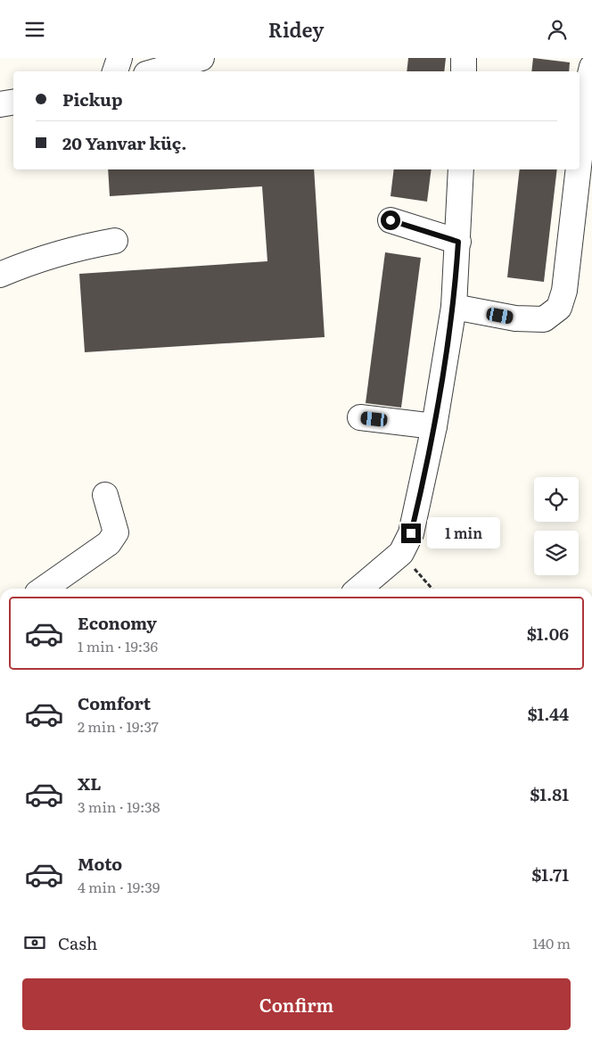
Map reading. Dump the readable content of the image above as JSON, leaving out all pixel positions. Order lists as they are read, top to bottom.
{
  "page": {
    "header": "Ridey",
    "banner": ["Pickup", "20 Yanvar küç."],
    "bubble": "1 min",
    "list": [
      {
        "name": "Economy",
        "note": "1 min · 19:36",
        "value": "$1.06"
      },
      {
        "name": "Comfort",
        "note": "2 min · 19:37",
        "value": "$1.44"
      },
      {
        "name": "XL",
        "note": "3 min · 19:38",
        "value": "$1.81"
      },
      {
        "name": "Moto",
        "note": "4 min · 19:39",
        "value": "$1.71"
      }
    ],
    "pay": ["Cash", "140 m"],
    "buttons": "Confirm"
  }
}
